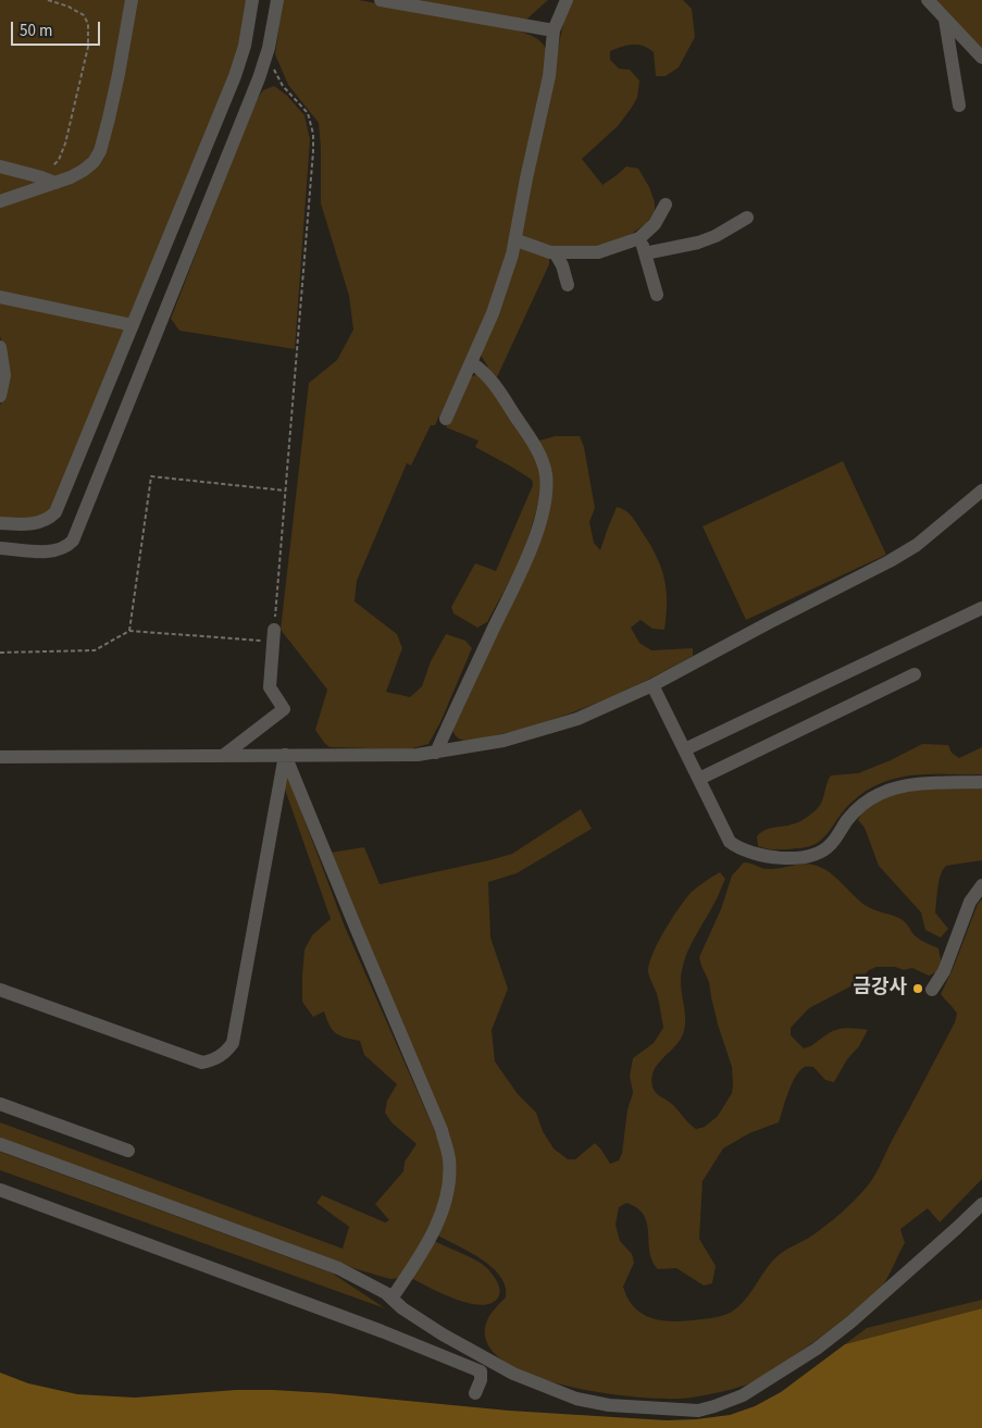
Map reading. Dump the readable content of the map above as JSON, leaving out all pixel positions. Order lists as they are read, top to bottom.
{
  "places": ["금강사"],
  "scale_bar": "50 m"
}
